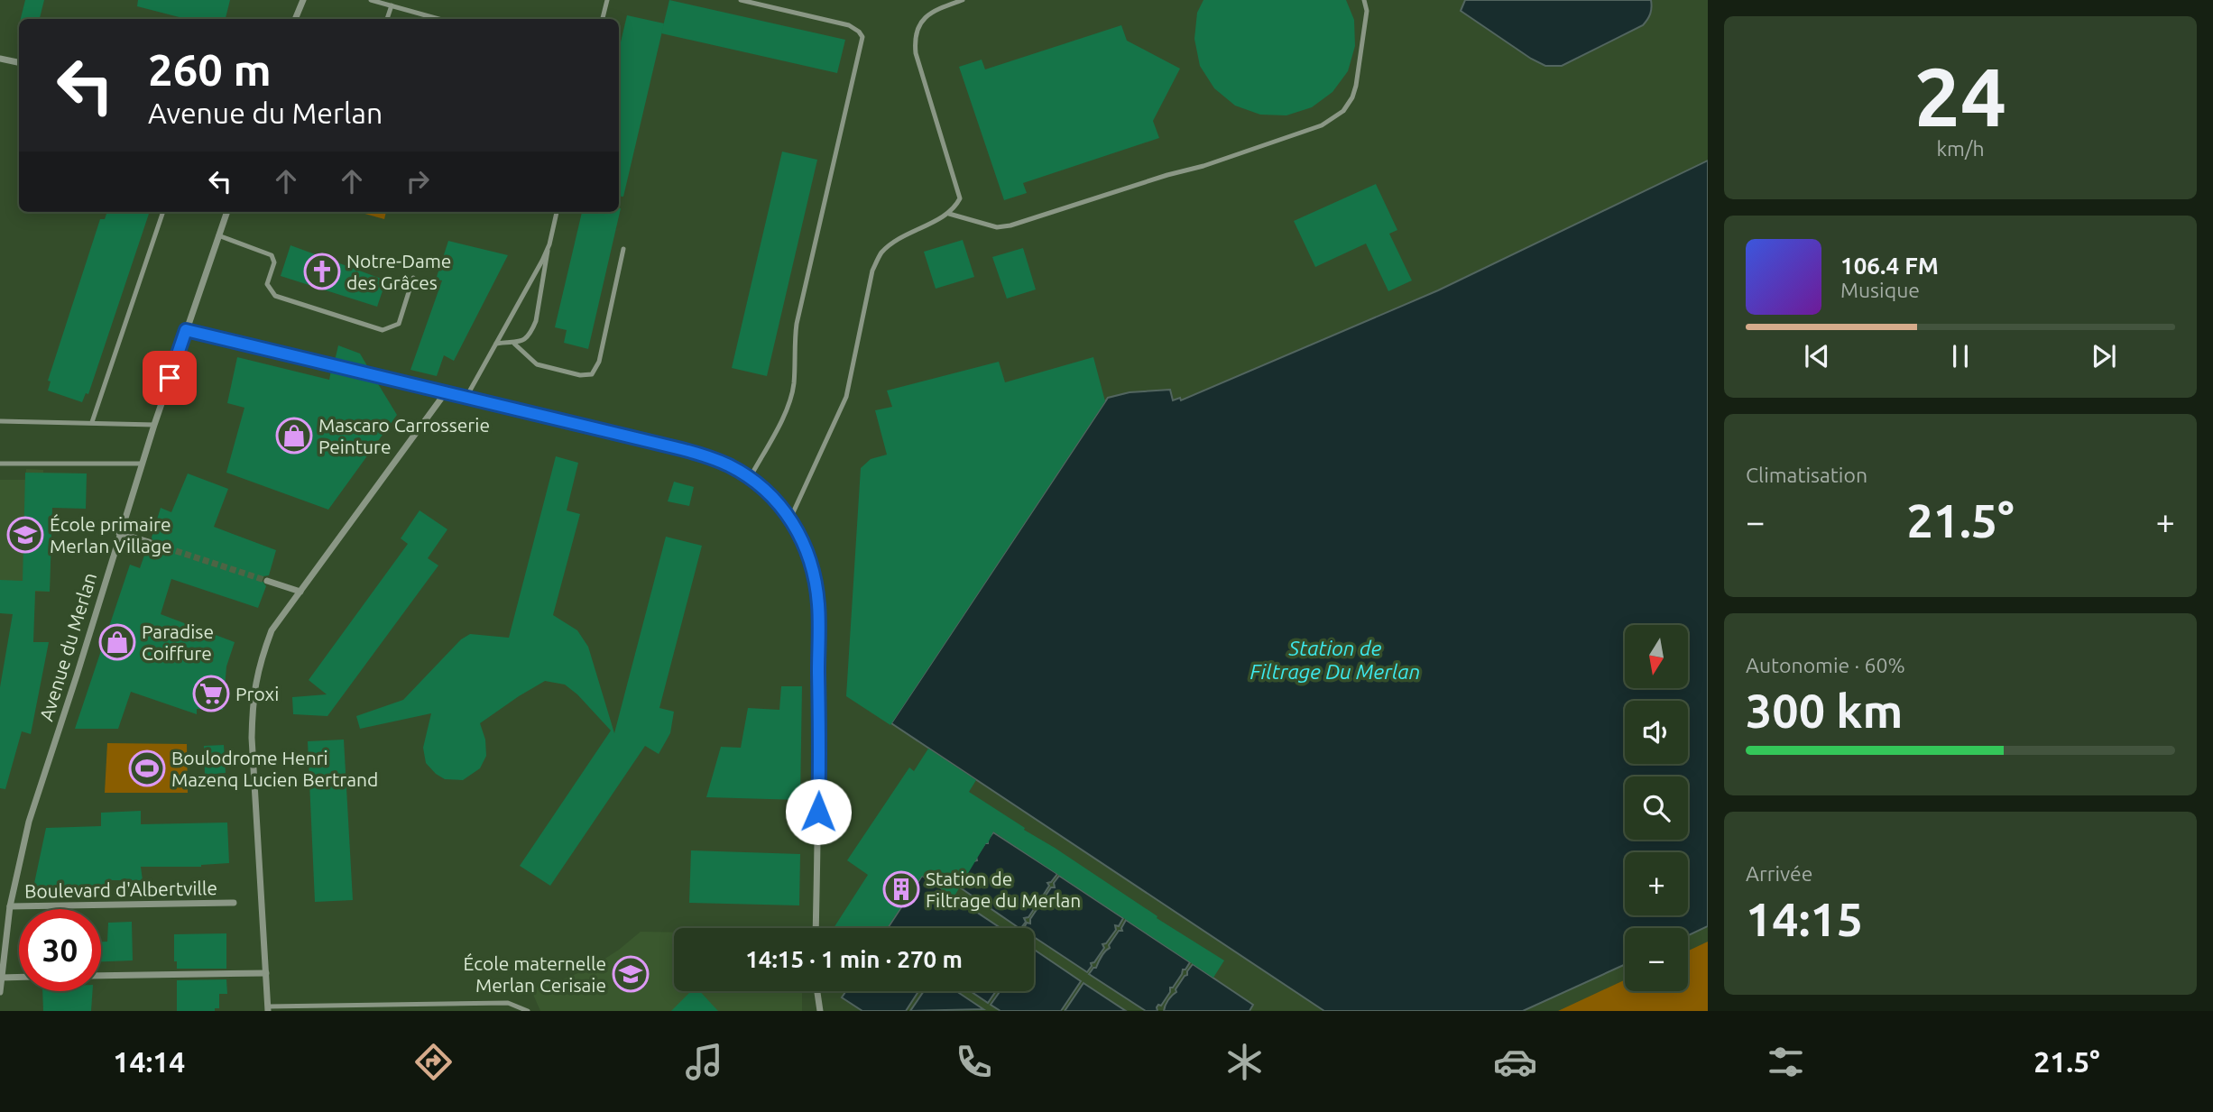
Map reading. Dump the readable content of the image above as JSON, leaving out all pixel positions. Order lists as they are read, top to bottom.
{
  "streets": {
    "street": ["Avenue du Merlan", "Boulevard d'Albertville"]
  },
  "crossings": [
    ["Avenue du Merlan", "Boulevard d'Albertville"]
  ],
  "water": ["Station de Filtrage Du Merlan"],
  "places": {
    "church": ["Notre-Dame des Grâces"],
    "shop": ["Mascaro Carrosserie Peinture", "Paradise Coiffure"],
    "school or university": ["École primaire Merlan Village", "École maternelle Merlan Cerisaie"],
    "supermarket": ["Proxi"],
    "sports": ["Boulodrome Henri Mazenq Lucien Bertrand"],
    "building": ["Station de Filtrage du Merlan"]
  },
  "north": "bottom",
  "page": {
    "tile": [
      ["24", "km/h"],
      "Climatisation",
      ["Autonomie · 60%", "300 km"],
      ["Arrivée", "14:15"]
    ],
    "turn": ["260 m", "Avenue du Merlan"],
    "song": ["106.4 FM", "Musique"],
    "heat": ["−", "21.5°", "+"],
    "map_buttons": ["+", "−"],
    "limit": "30",
    "trip": "14:15 · 1 min · 270 m",
    "tabs": ["14:14", "21.5°"]
  }
}
